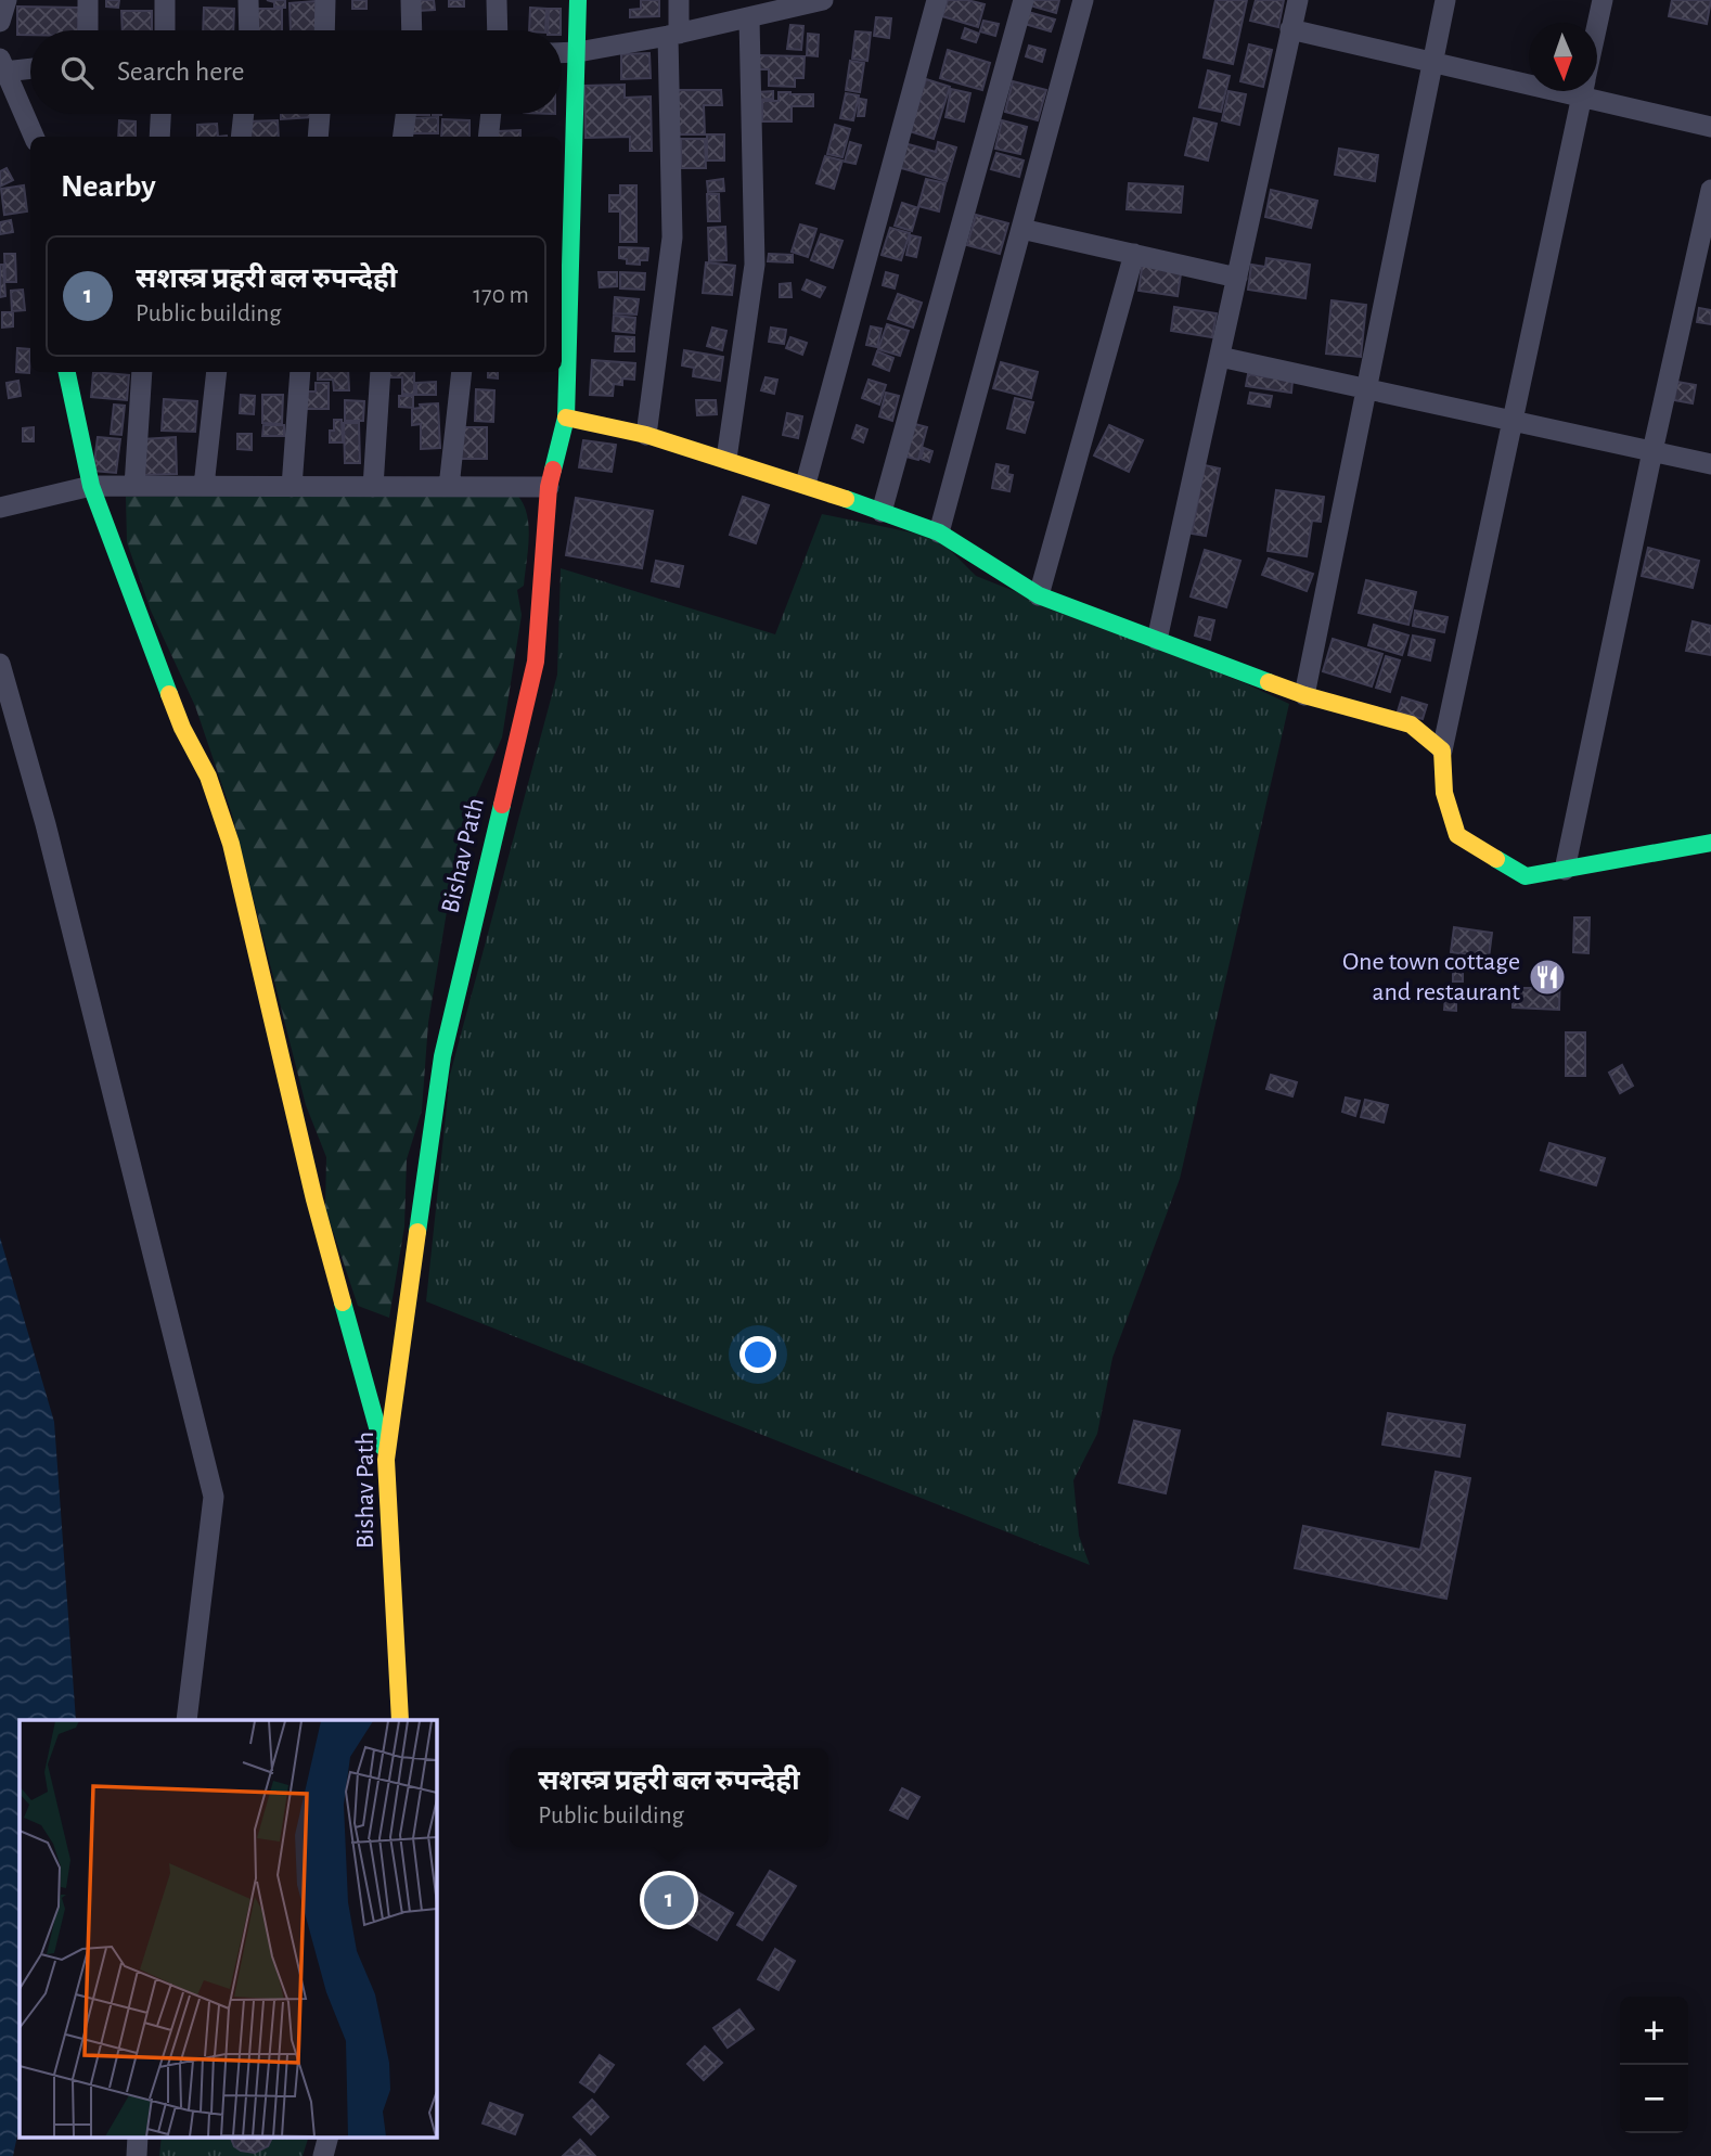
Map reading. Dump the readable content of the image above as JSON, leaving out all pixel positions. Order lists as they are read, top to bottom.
{
  "streets": {
    "street": ["Bishav Path"]
  },
  "places": {
    "restaurant": ["One town cottage and restaurant"]
  },
  "north": "bottom",
  "page": {
    "search": "Search here",
    "heading": "Nearby",
    "list": [
      {
        "mark": "1",
        "name": "सशस्त्र प्रहरी बल रुपन्देही",
        "note": "Public building",
        "value": "170 m"
      }
    ],
    "popup": ["सशस्त्र प्रहरी बल रुपन्देही", "Public building"],
    "pins": "1",
    "map_buttons": ["+", "−"]
  }
}
